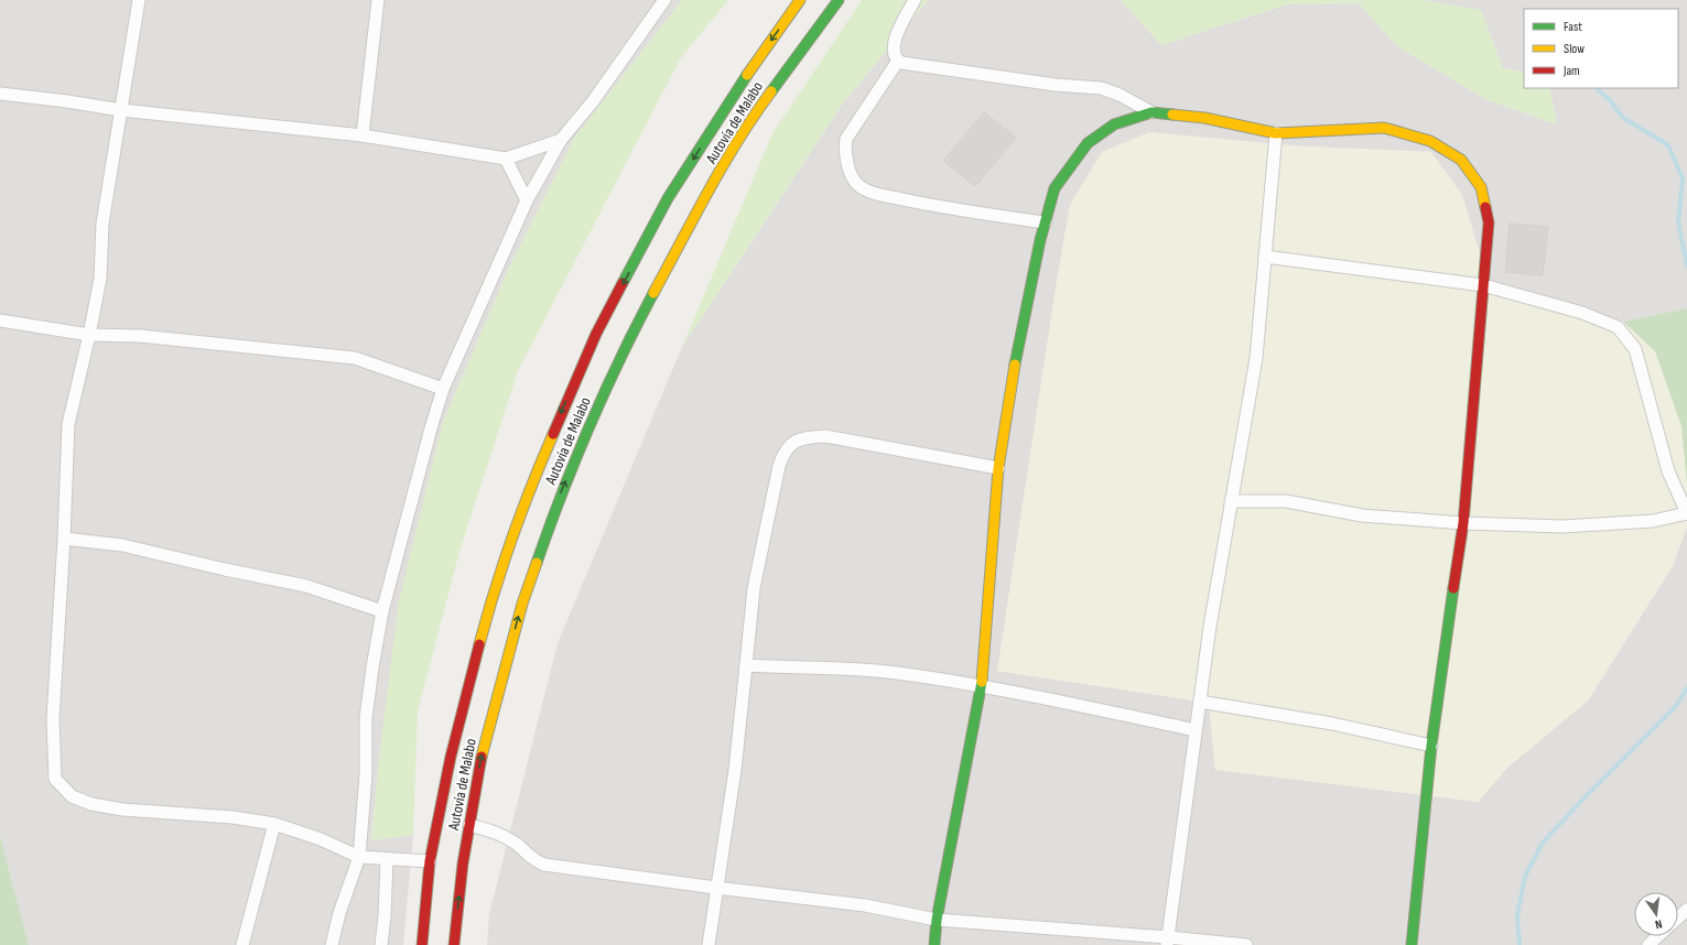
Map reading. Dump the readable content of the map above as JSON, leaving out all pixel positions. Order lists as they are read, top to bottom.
{
  "streets": {
    "main road": ["Autovía de Malabo"]
  },
  "legend": ["Fast", "Slow", "Jam"],
  "north": "bottom"
}
